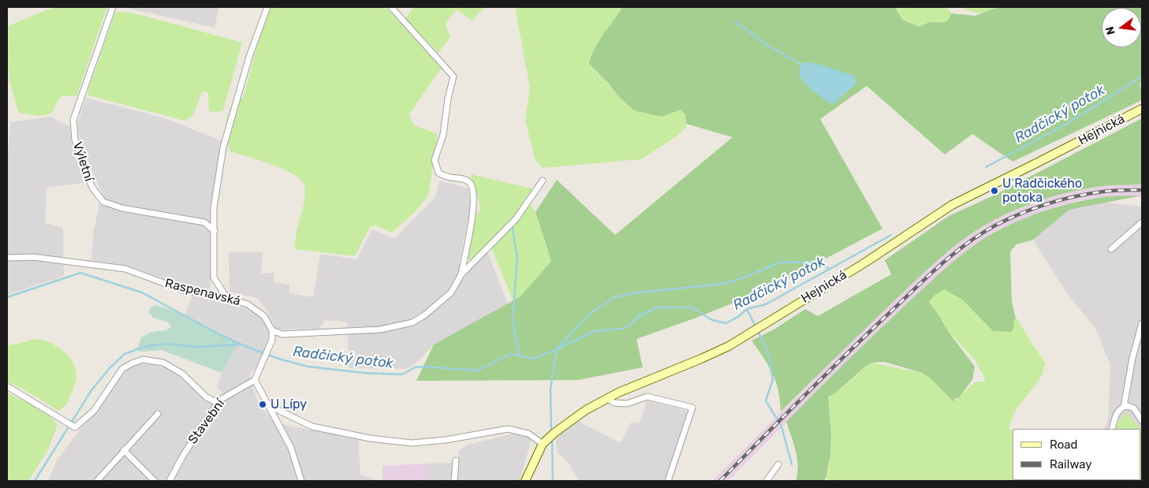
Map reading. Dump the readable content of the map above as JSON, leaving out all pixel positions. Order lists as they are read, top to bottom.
{
  "streets": {
    "main road": ["Hejnická"],
    "street": ["Výletní", "Raspenavská", "Stavební"]
  },
  "water": ["Radčický potok"],
  "places": ["U Radčického potoka", "U Lípy"],
  "legend": ["Road", "Railway"],
  "north": "left"
}
